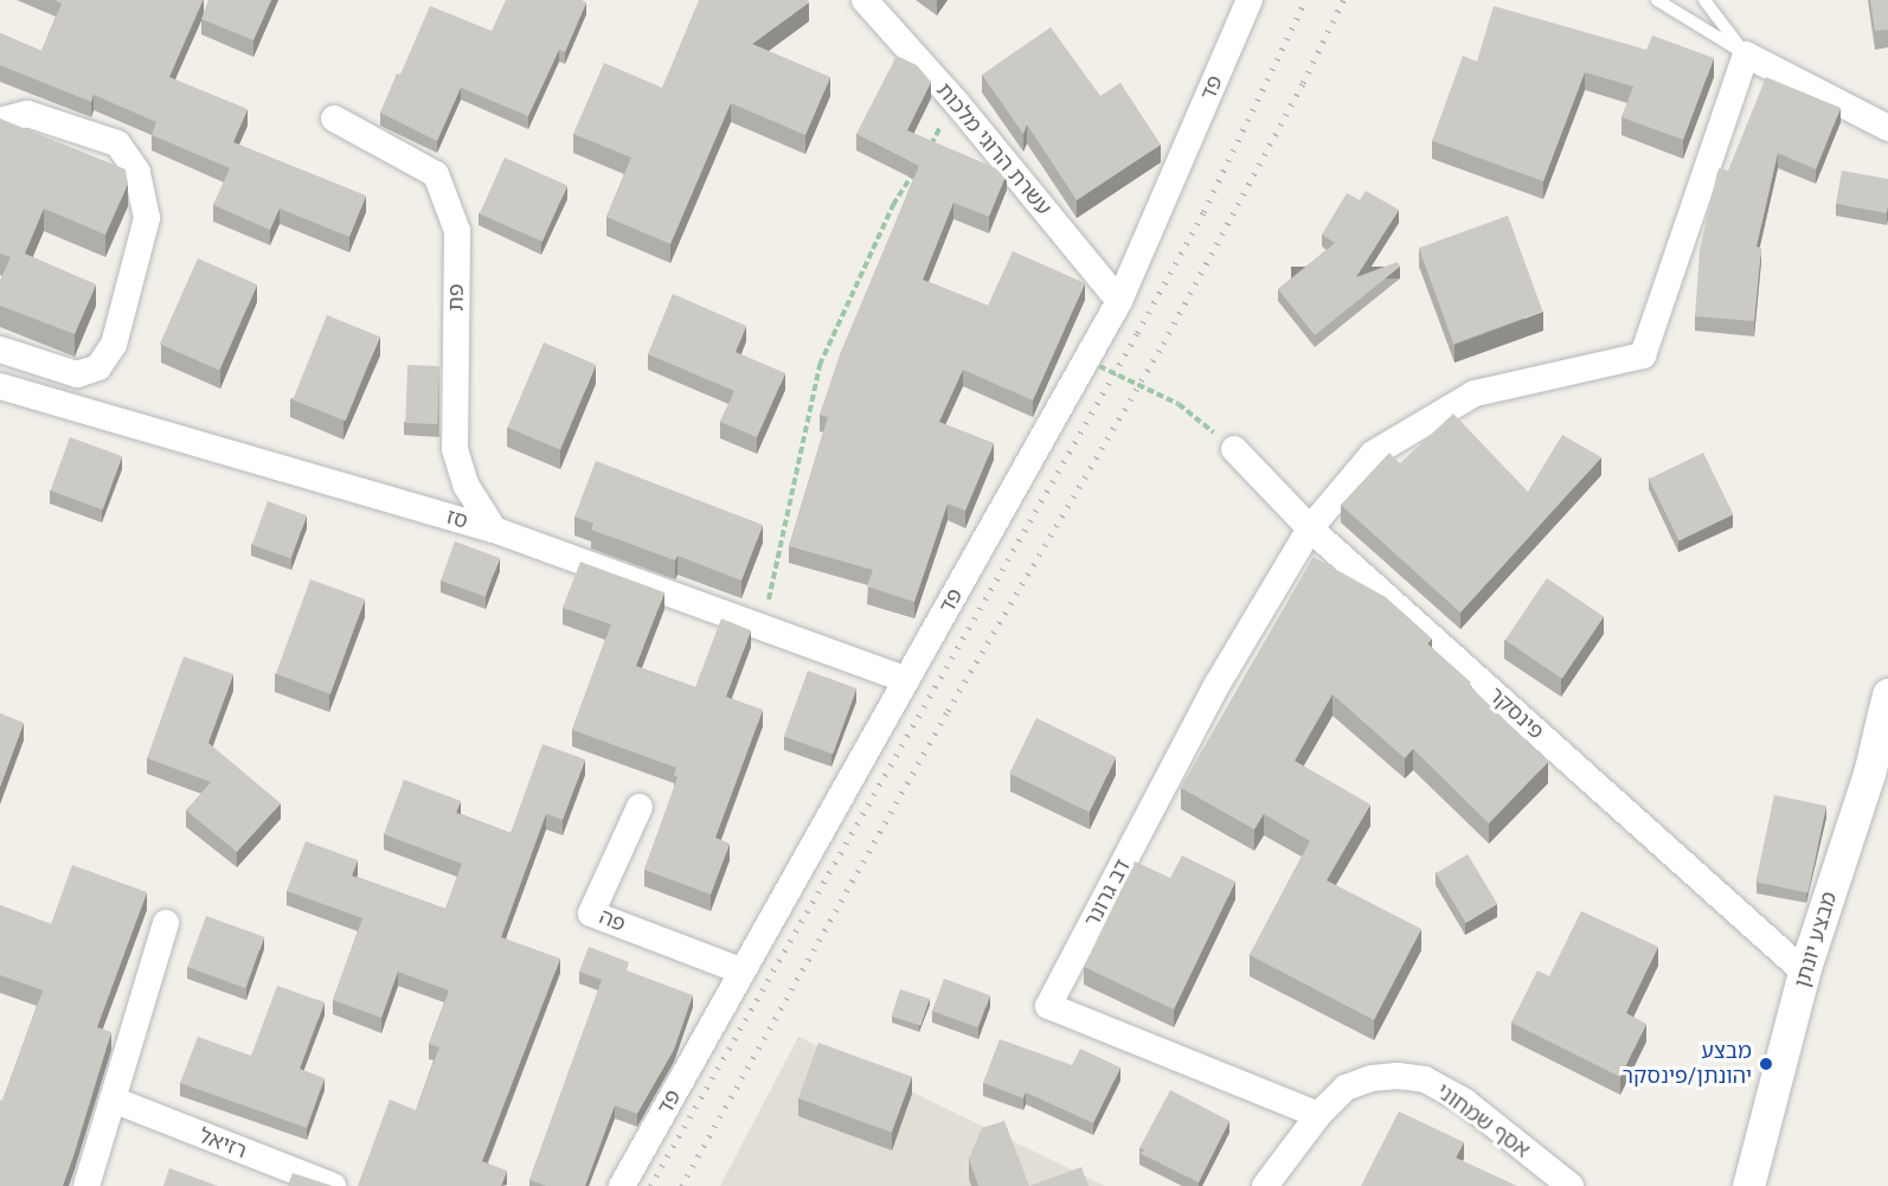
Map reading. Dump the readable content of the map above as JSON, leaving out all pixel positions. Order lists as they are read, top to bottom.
{
  "streets": {
    "street": [
      "פד",
      "עשרת הרוגי מלכות",
      "פת",
      "סז",
      "פינסקר",
      "דב גרונר",
      "פה",
      "מבצע יונתן",
      "אסף שמחוני",
      "רזיאל"
    ]
  },
  "crossings": [
    ["פד", "עשרת הרוגי מלכות"],
    ["פד", "סז"],
    ["פד", "פה"],
    ["פת", "סז"],
    ["פינסקר", "דב גרונר"],
    ["פינסקר", "מבצע יונתן"],
    ["דב גרונר", "אסף שמחוני"]
  ],
  "places": ["מבצע יהונתן/פינסקר"]
}
